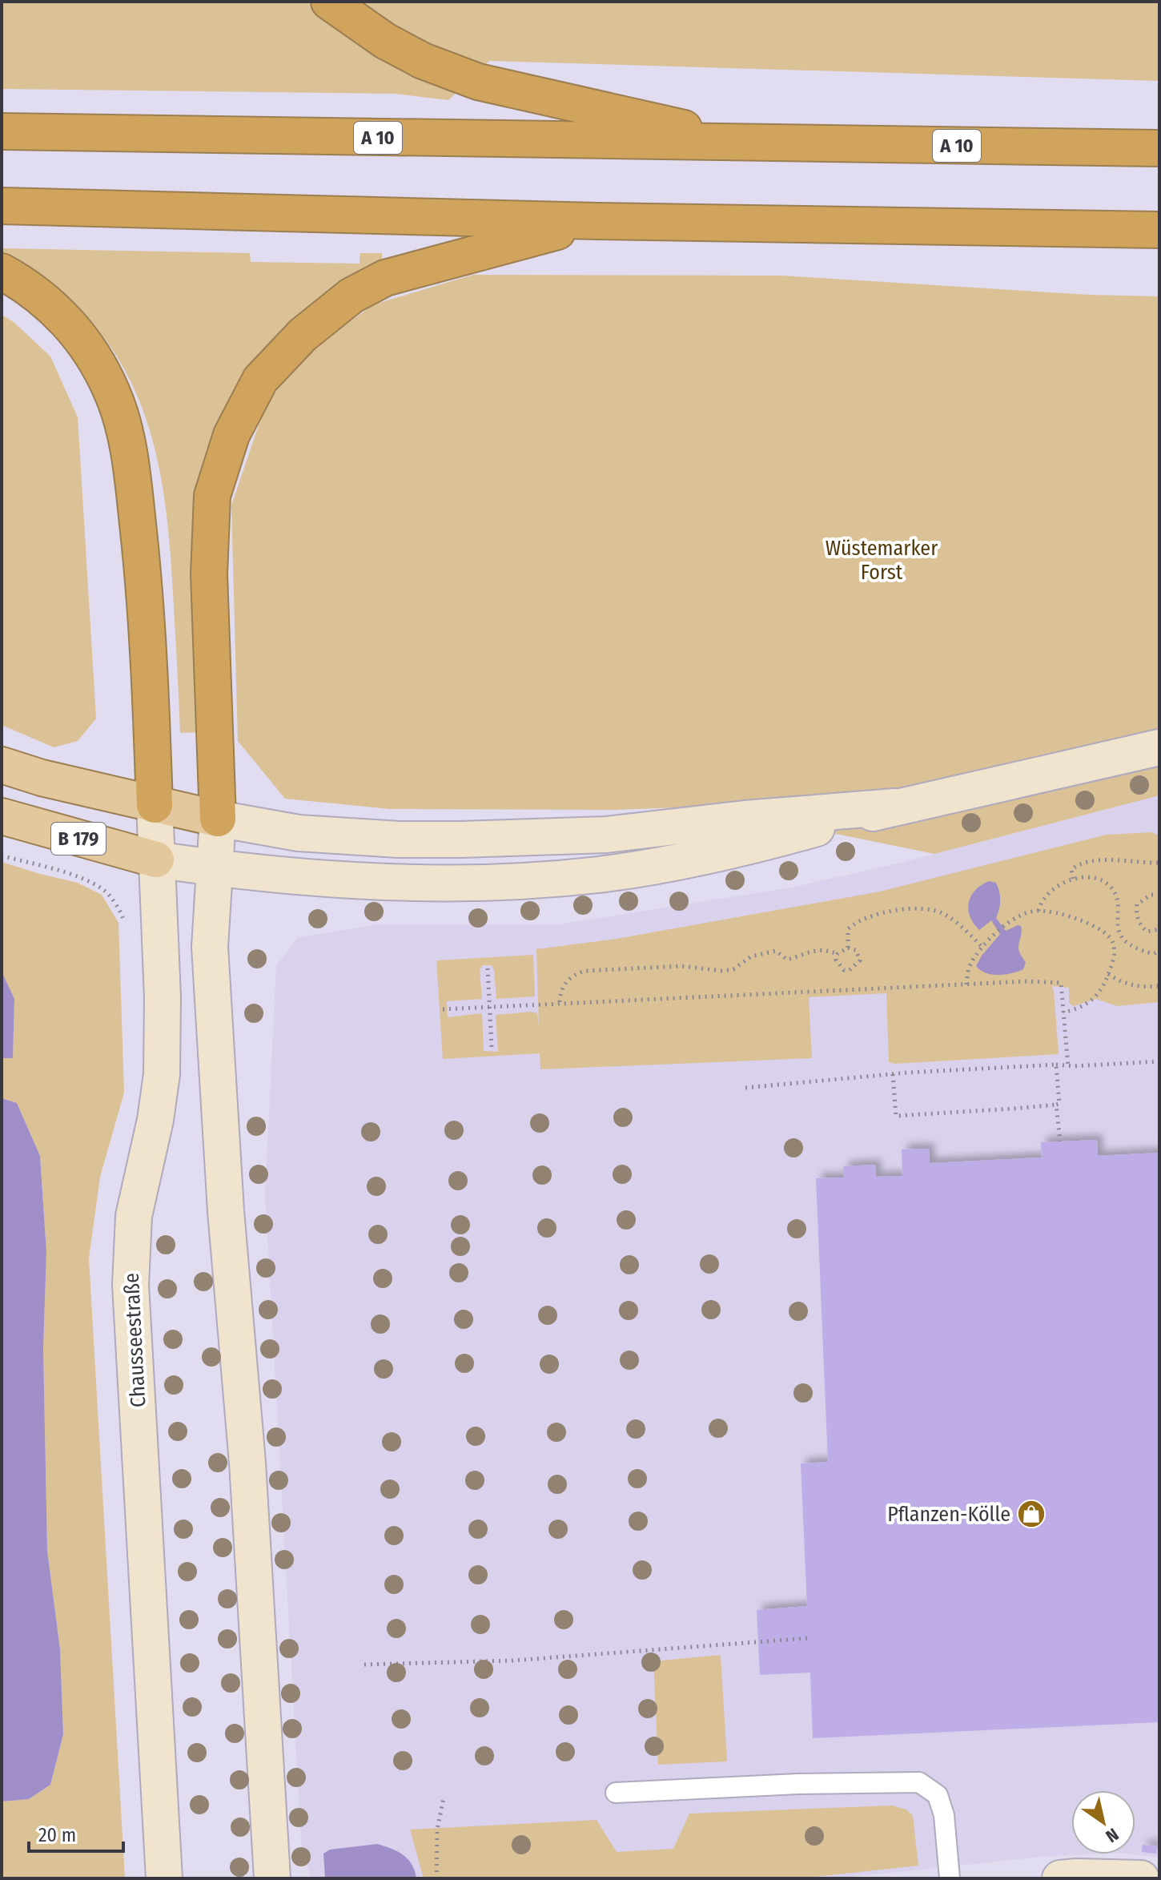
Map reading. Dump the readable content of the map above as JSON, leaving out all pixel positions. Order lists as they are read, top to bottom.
{
  "streets": {
    "highway": ["A 10"],
    "main road": ["B 179"],
    "street": ["Chausseestraße"]
  },
  "crossings": [
    ["B 179", "Chausseestraße"]
  ],
  "parks": ["Wüstemarker Forst"],
  "places": {
    "shop": ["Pflanzen-Kölle"]
  },
  "scale_bar": "20 m",
  "north": "bottom right"
}
